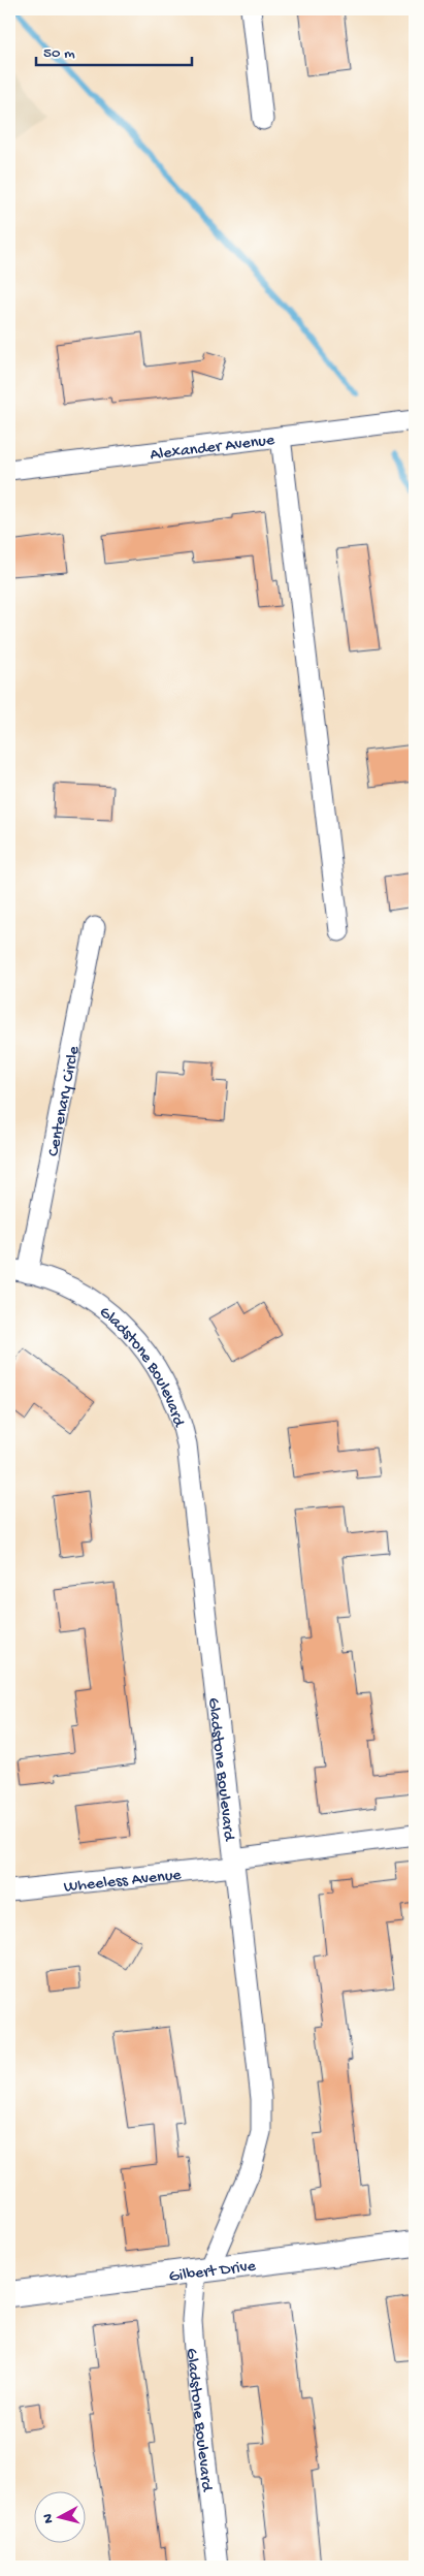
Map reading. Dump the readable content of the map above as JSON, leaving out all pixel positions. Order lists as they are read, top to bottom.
{
  "streets": {
    "street": [
      "Alexander Avenue",
      "Centenary Circle",
      "Gladstone Boulevard",
      "Wheeless Avenue",
      "Gilbert Drive"
    ]
  },
  "crossings": [
    ["Centenary Circle", "Gladstone Boulevard"],
    ["Gladstone Boulevard", "Wheeless Avenue"],
    ["Gladstone Boulevard", "Gilbert Drive"]
  ],
  "scale_bar": "50 m",
  "north": "left"
}
